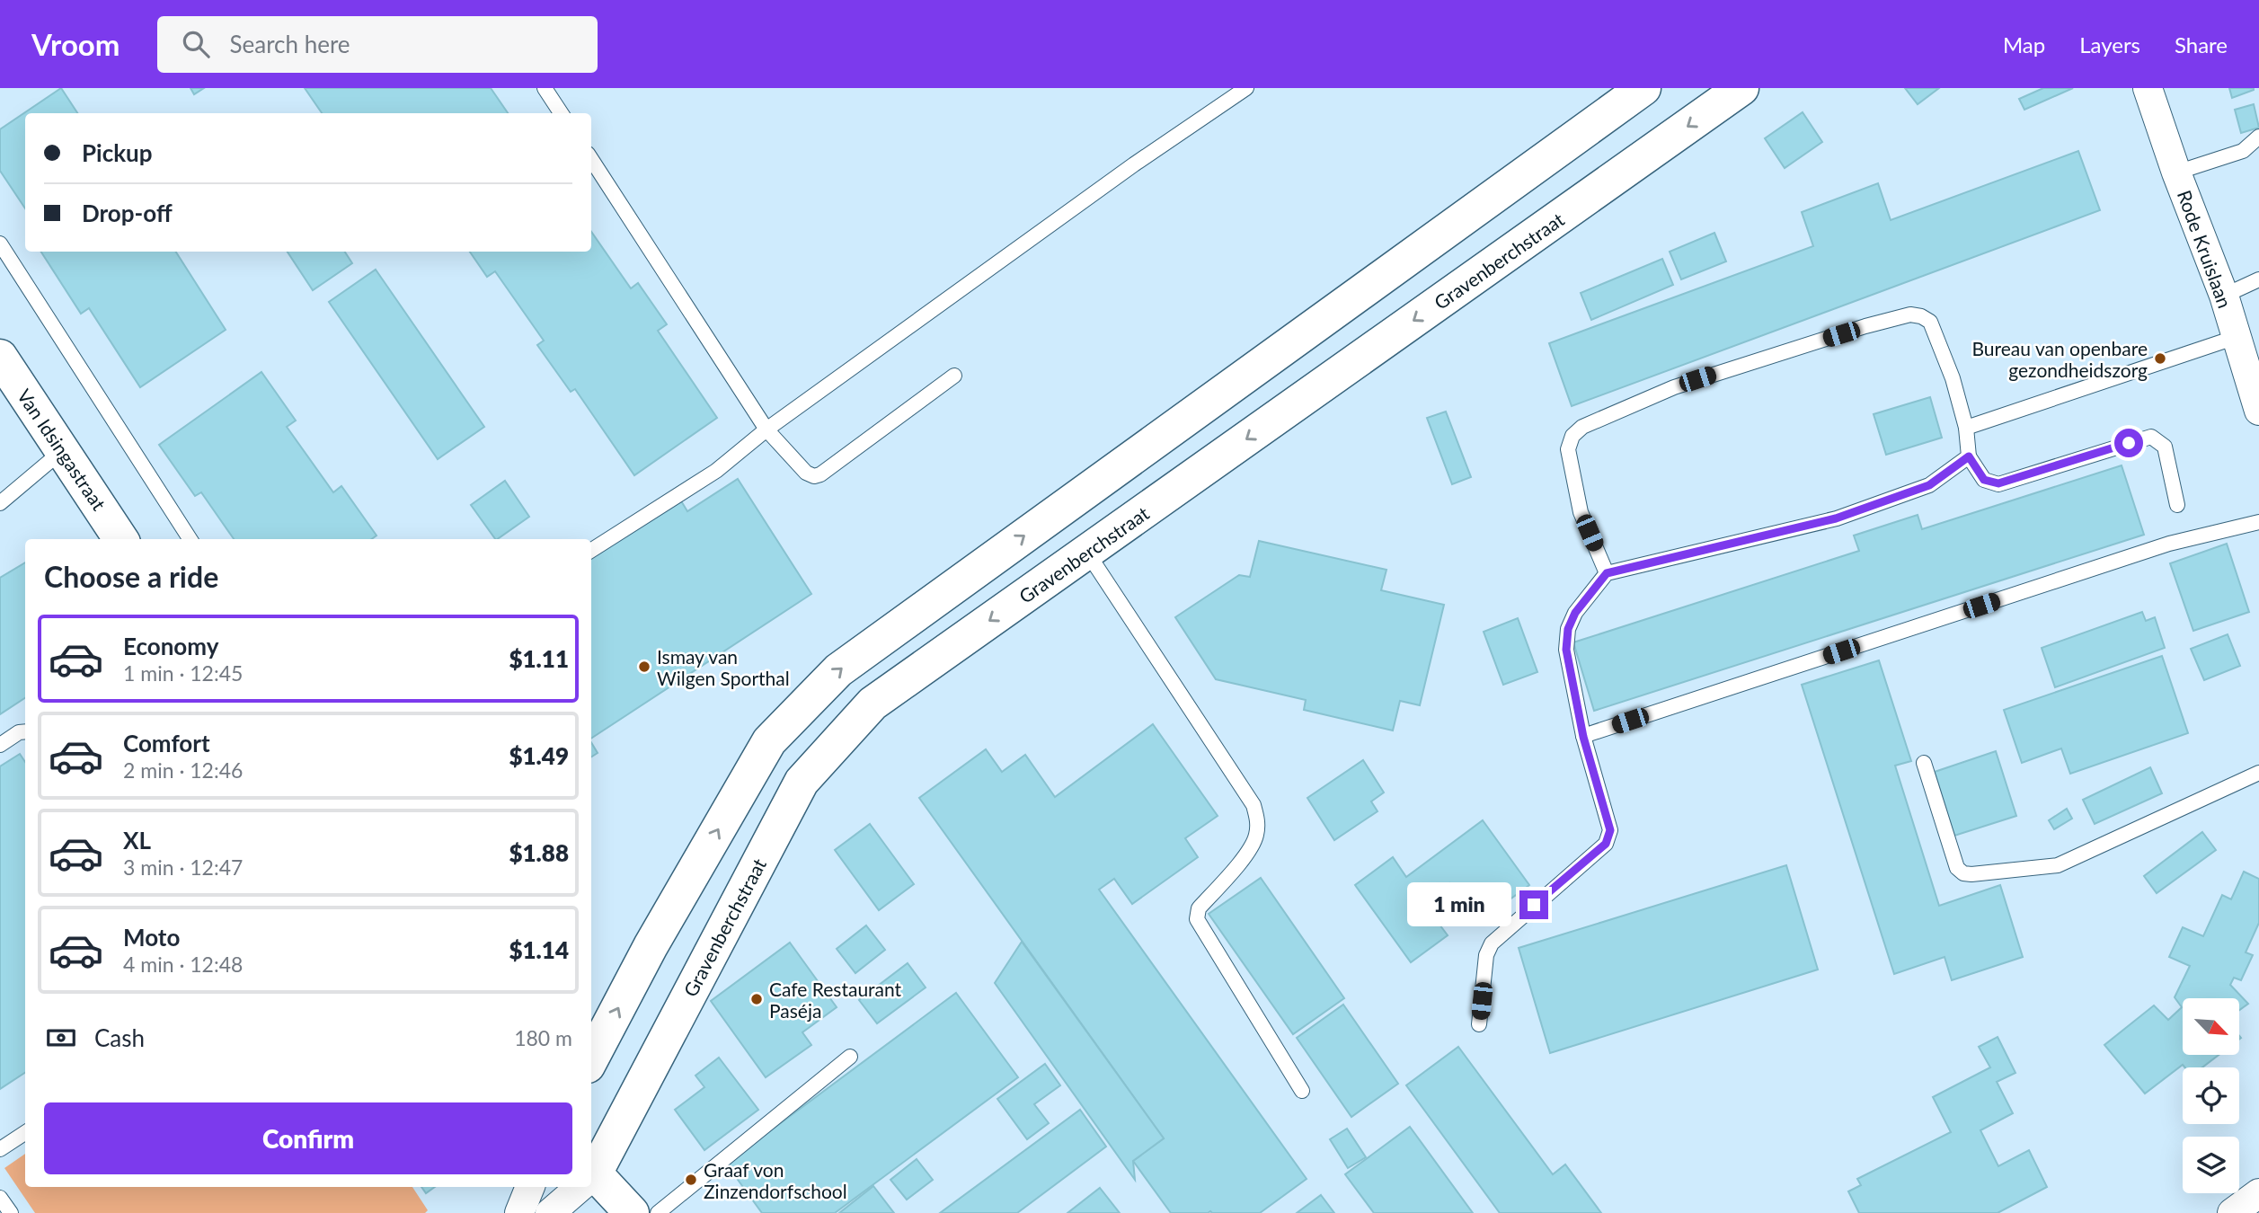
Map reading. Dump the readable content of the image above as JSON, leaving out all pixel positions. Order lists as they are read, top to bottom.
{
  "streets": {
    "street": ["Rode Kruislaan", "Gravenberchstraat", "Van Idsingastraat"]
  },
  "places": [
    "Bureau van openbare gezondheidszorg",
    "Ismay van Wilgen Sporthal",
    "Cafe Restaurant Paséja",
    "Graaf von Zinzendorfschool"
  ],
  "north": "bottom right",
  "page": {
    "header": "Vroom",
    "search": "Search here",
    "nav": ["Map", "Layers", "Share"],
    "banner": ["Pickup", "Drop-off"],
    "heading": "Choose a ride",
    "list": [
      {
        "name": "Economy",
        "note": "1 min · 12:45",
        "value": "$1.11"
      },
      {
        "name": "Comfort",
        "note": "2 min · 12:46",
        "value": "$1.49"
      },
      {
        "name": "XL",
        "note": "3 min · 12:47",
        "value": "$1.88"
      },
      {
        "name": "Moto",
        "note": "4 min · 12:48",
        "value": "$1.14"
      }
    ],
    "bubble": "1 min",
    "pay": ["Cash", "180 m"],
    "buttons": "Confirm"
  }
}
